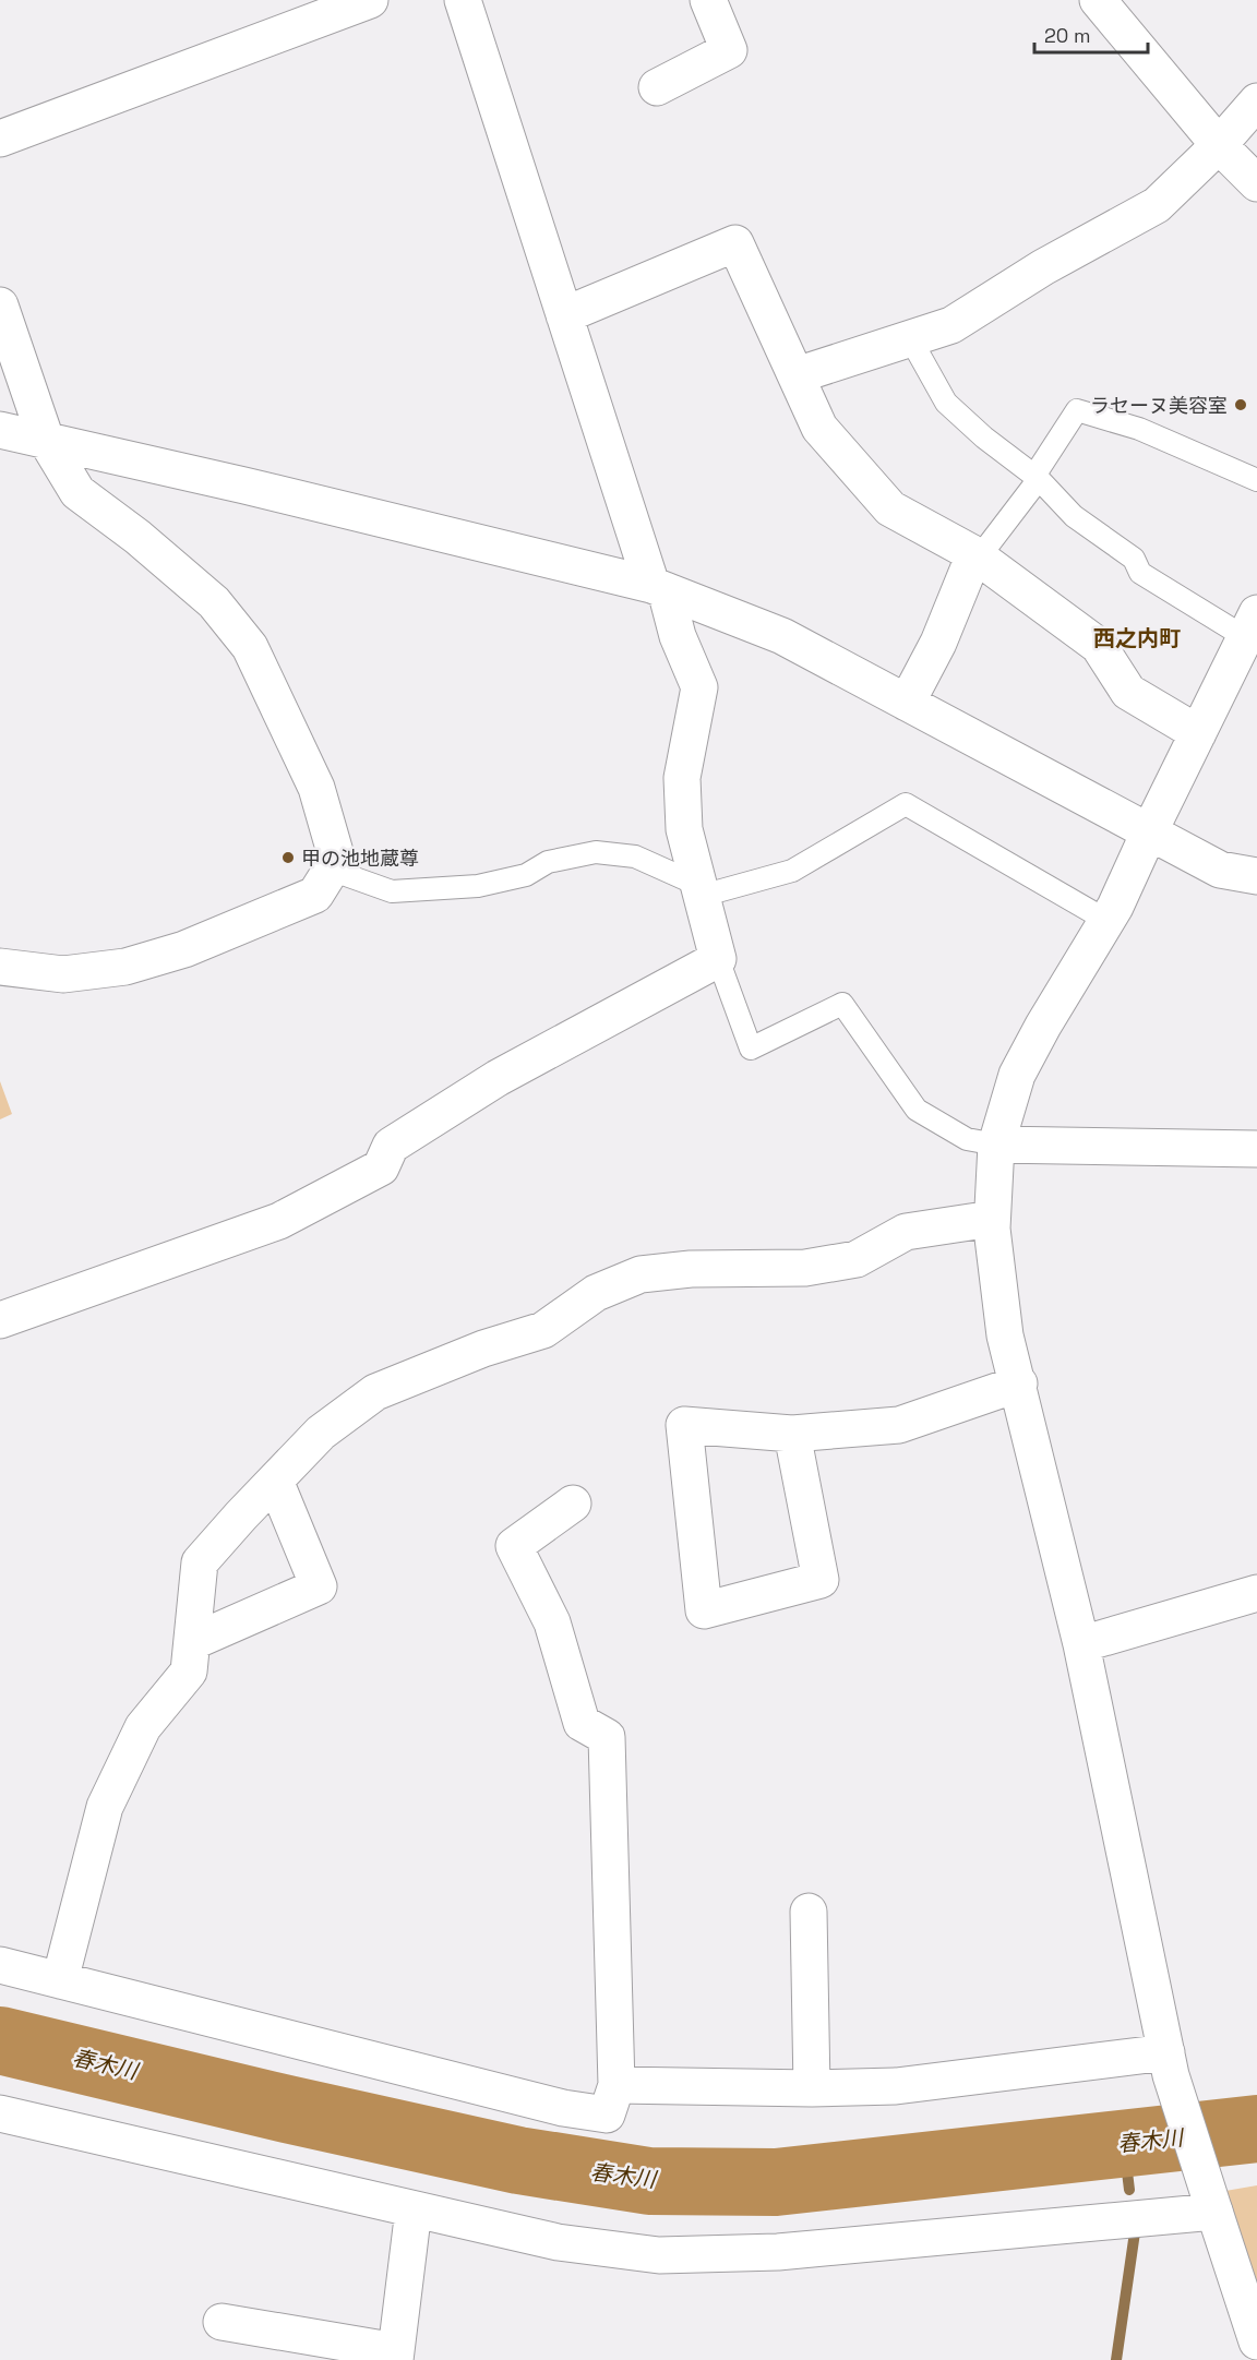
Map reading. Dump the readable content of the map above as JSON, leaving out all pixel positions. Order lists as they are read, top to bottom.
{
  "districts": ["西之内町"],
  "water": ["春木川"],
  "places": ["ラセーヌ美容室", "甲の池地蔵尊"],
  "scale_bar": "20 m"
}
